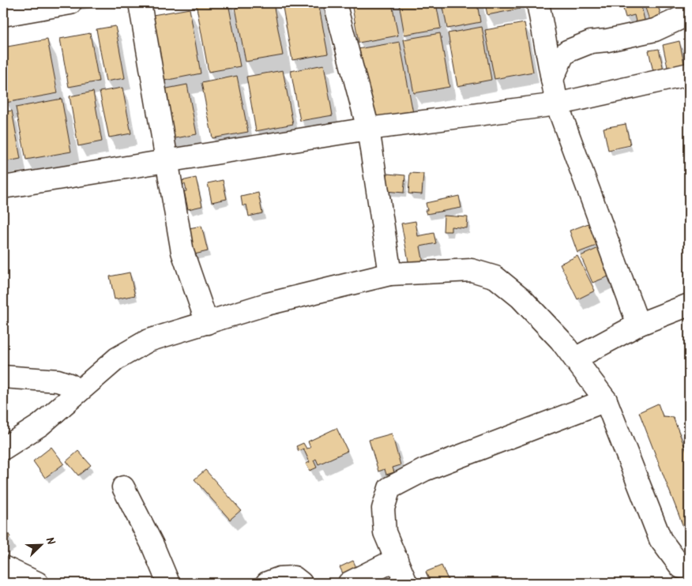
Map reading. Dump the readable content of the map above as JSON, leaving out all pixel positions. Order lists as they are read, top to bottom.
{
  "north": "top right"
}
